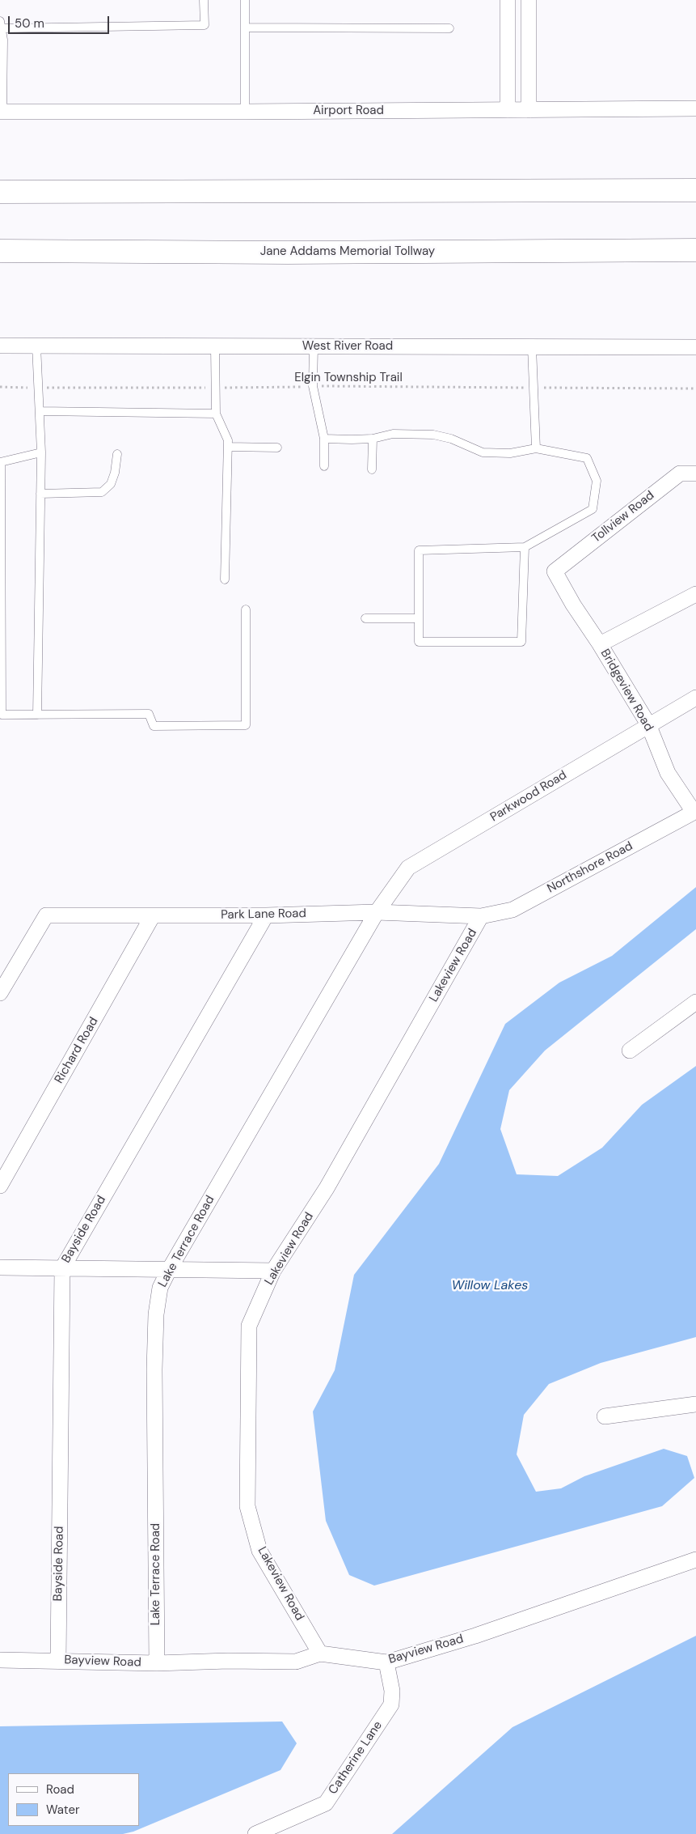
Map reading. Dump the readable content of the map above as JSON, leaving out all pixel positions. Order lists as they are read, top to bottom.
{
  "streets": {
    "highway": ["Jane Addams Memorial Tollway"],
    "street": [
      "Airport Road",
      "West River Road",
      "Tollview Road",
      "Bridgeview Road",
      "Parkwood Road",
      "Northshore Road",
      "Park Lane Road",
      "Lakeview Road",
      "Richard Road",
      "Bayside Road",
      "Lake Terrace Road",
      "Bayview Road",
      "Catherine Lane"
    ],
    "path": ["Elgin Township Trail"]
  },
  "crossings": [
    ["Tollview Road", "Bridgeview Road"],
    ["Bridgeview Road", "Parkwood Road"],
    ["Bridgeview Road", "Northshore Road"],
    ["Parkwood Road", "Park Lane Road"],
    ["Parkwood Road", "Lake Terrace Road"],
    ["Northshore Road", "Park Lane Road"],
    ["Northshore Road", "Lakeview Road"],
    ["Park Lane Road", "Lakeview Road"],
    ["Park Lane Road", "Richard Road"],
    ["Park Lane Road", "Bayside Road"],
    ["Park Lane Road", "Lake Terrace Road"],
    ["Lakeview Road", "Bayview Road"],
    ["Bayside Road", "Bayview Road"],
    ["Lake Terrace Road", "Bayview Road"],
    ["Bayview Road", "Catherine Lane"]
  ],
  "water": ["Willow Lakes"],
  "legend": ["Road", "Water"],
  "scale_bar": "50 m"
}
